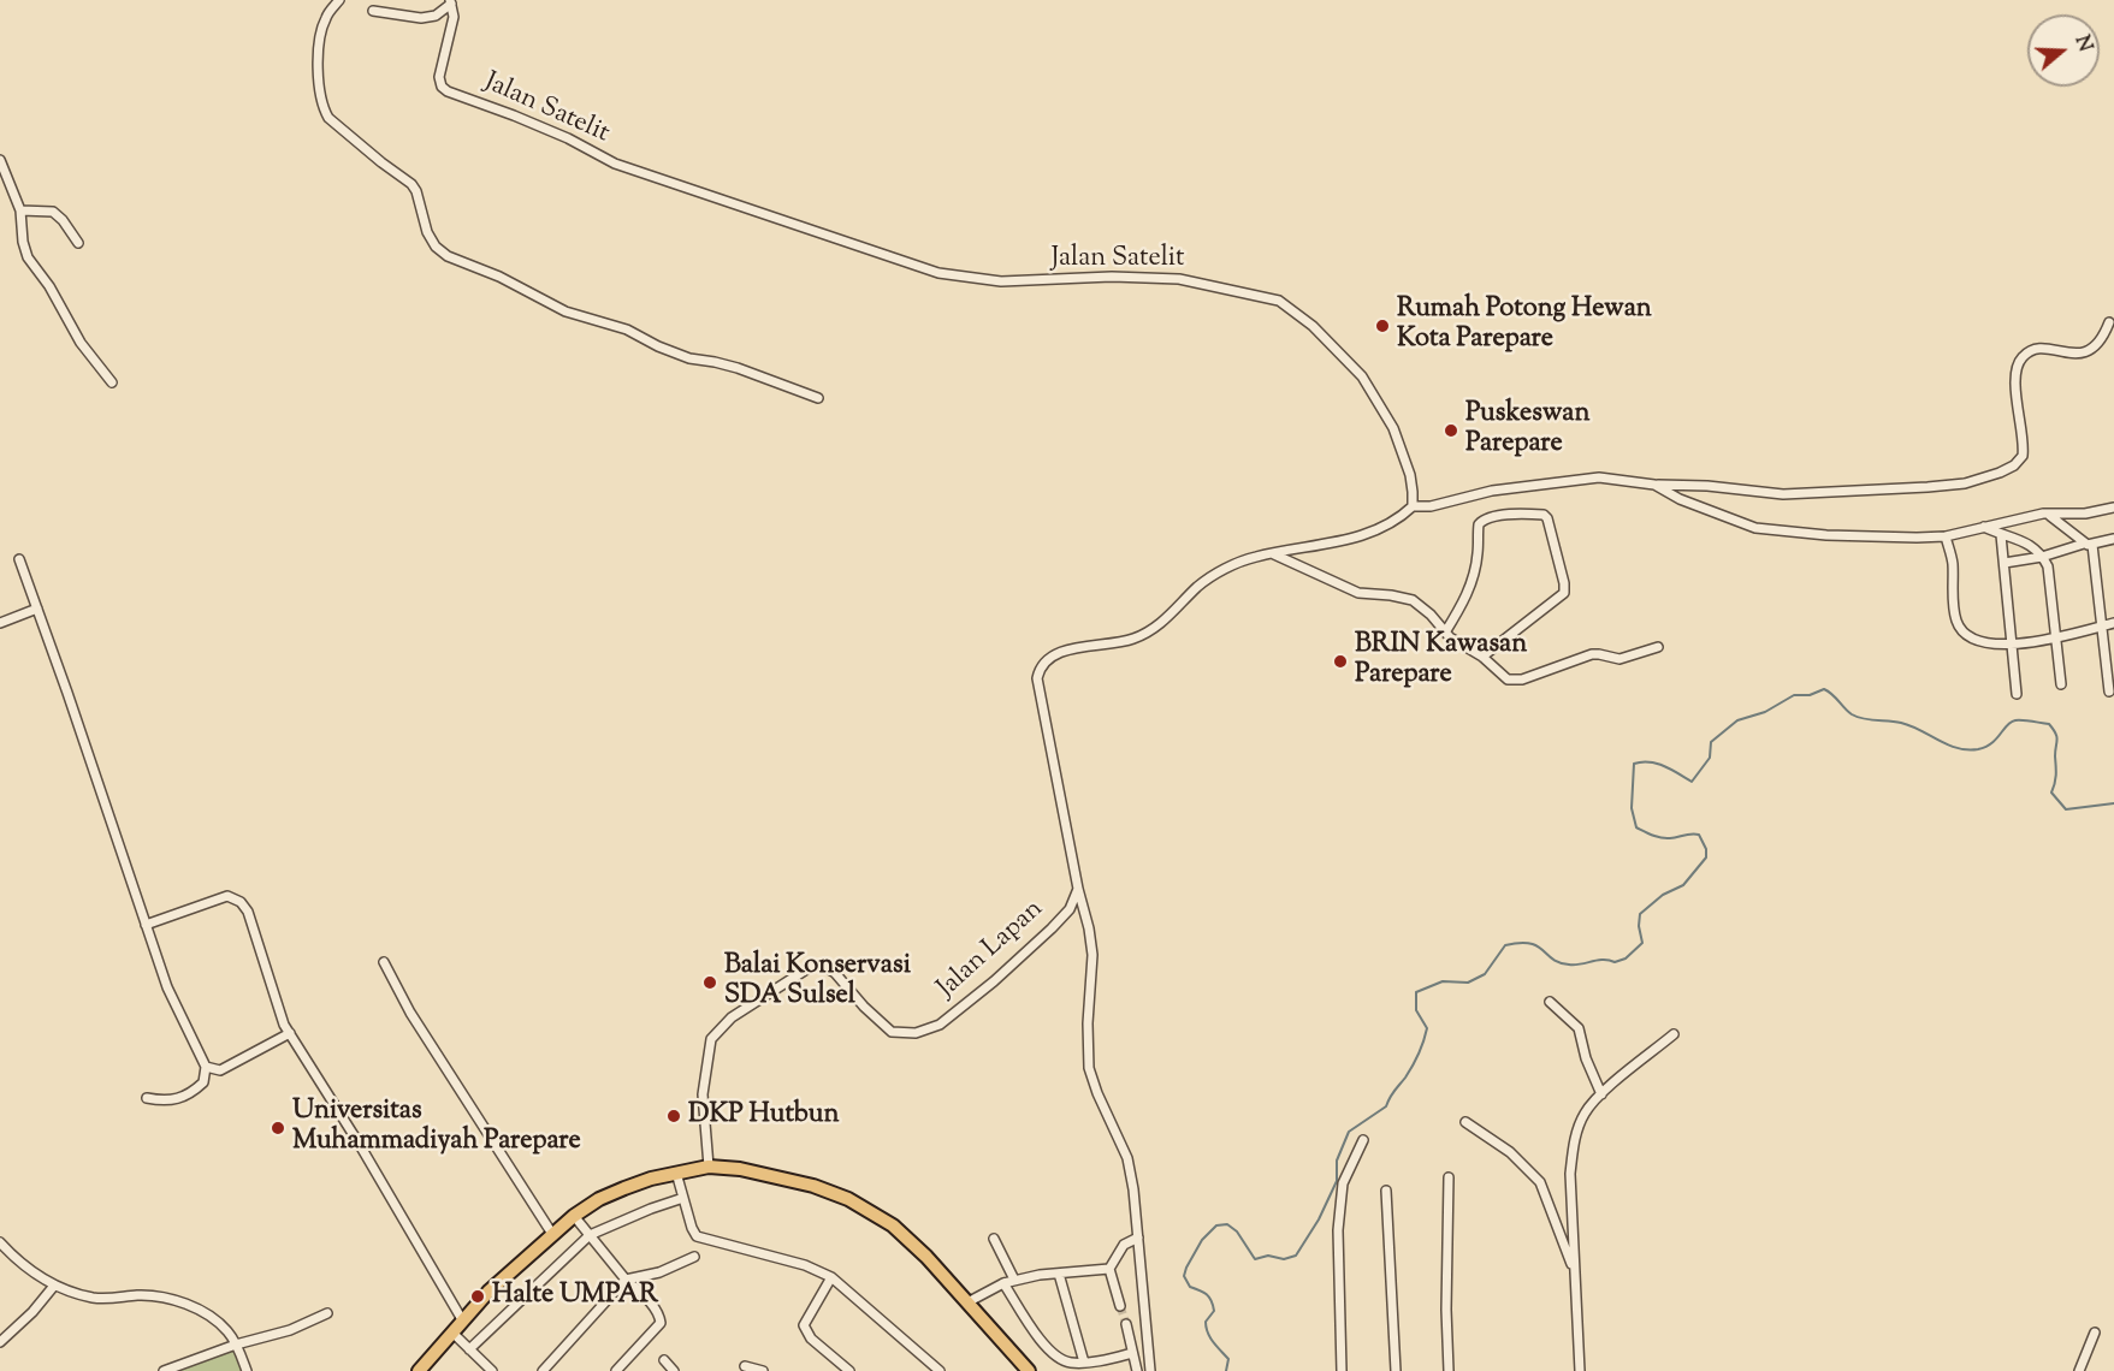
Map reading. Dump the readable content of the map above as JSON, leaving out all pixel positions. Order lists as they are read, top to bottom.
{
  "streets": {
    "street": ["Jalan Satelit", "Jalan Lapan"]
  },
  "places": [
    "Rumah Potong Hewan Kota Parepare",
    "Puskeswan Parepare",
    "BRIN Kawasan Parepare",
    "Balai Konservasi SDA Sulsel",
    "DKP Hutbun",
    "Universitas Muhammadiyah Parepare",
    "Halte UMPAR"
  ],
  "north": "right"
}
